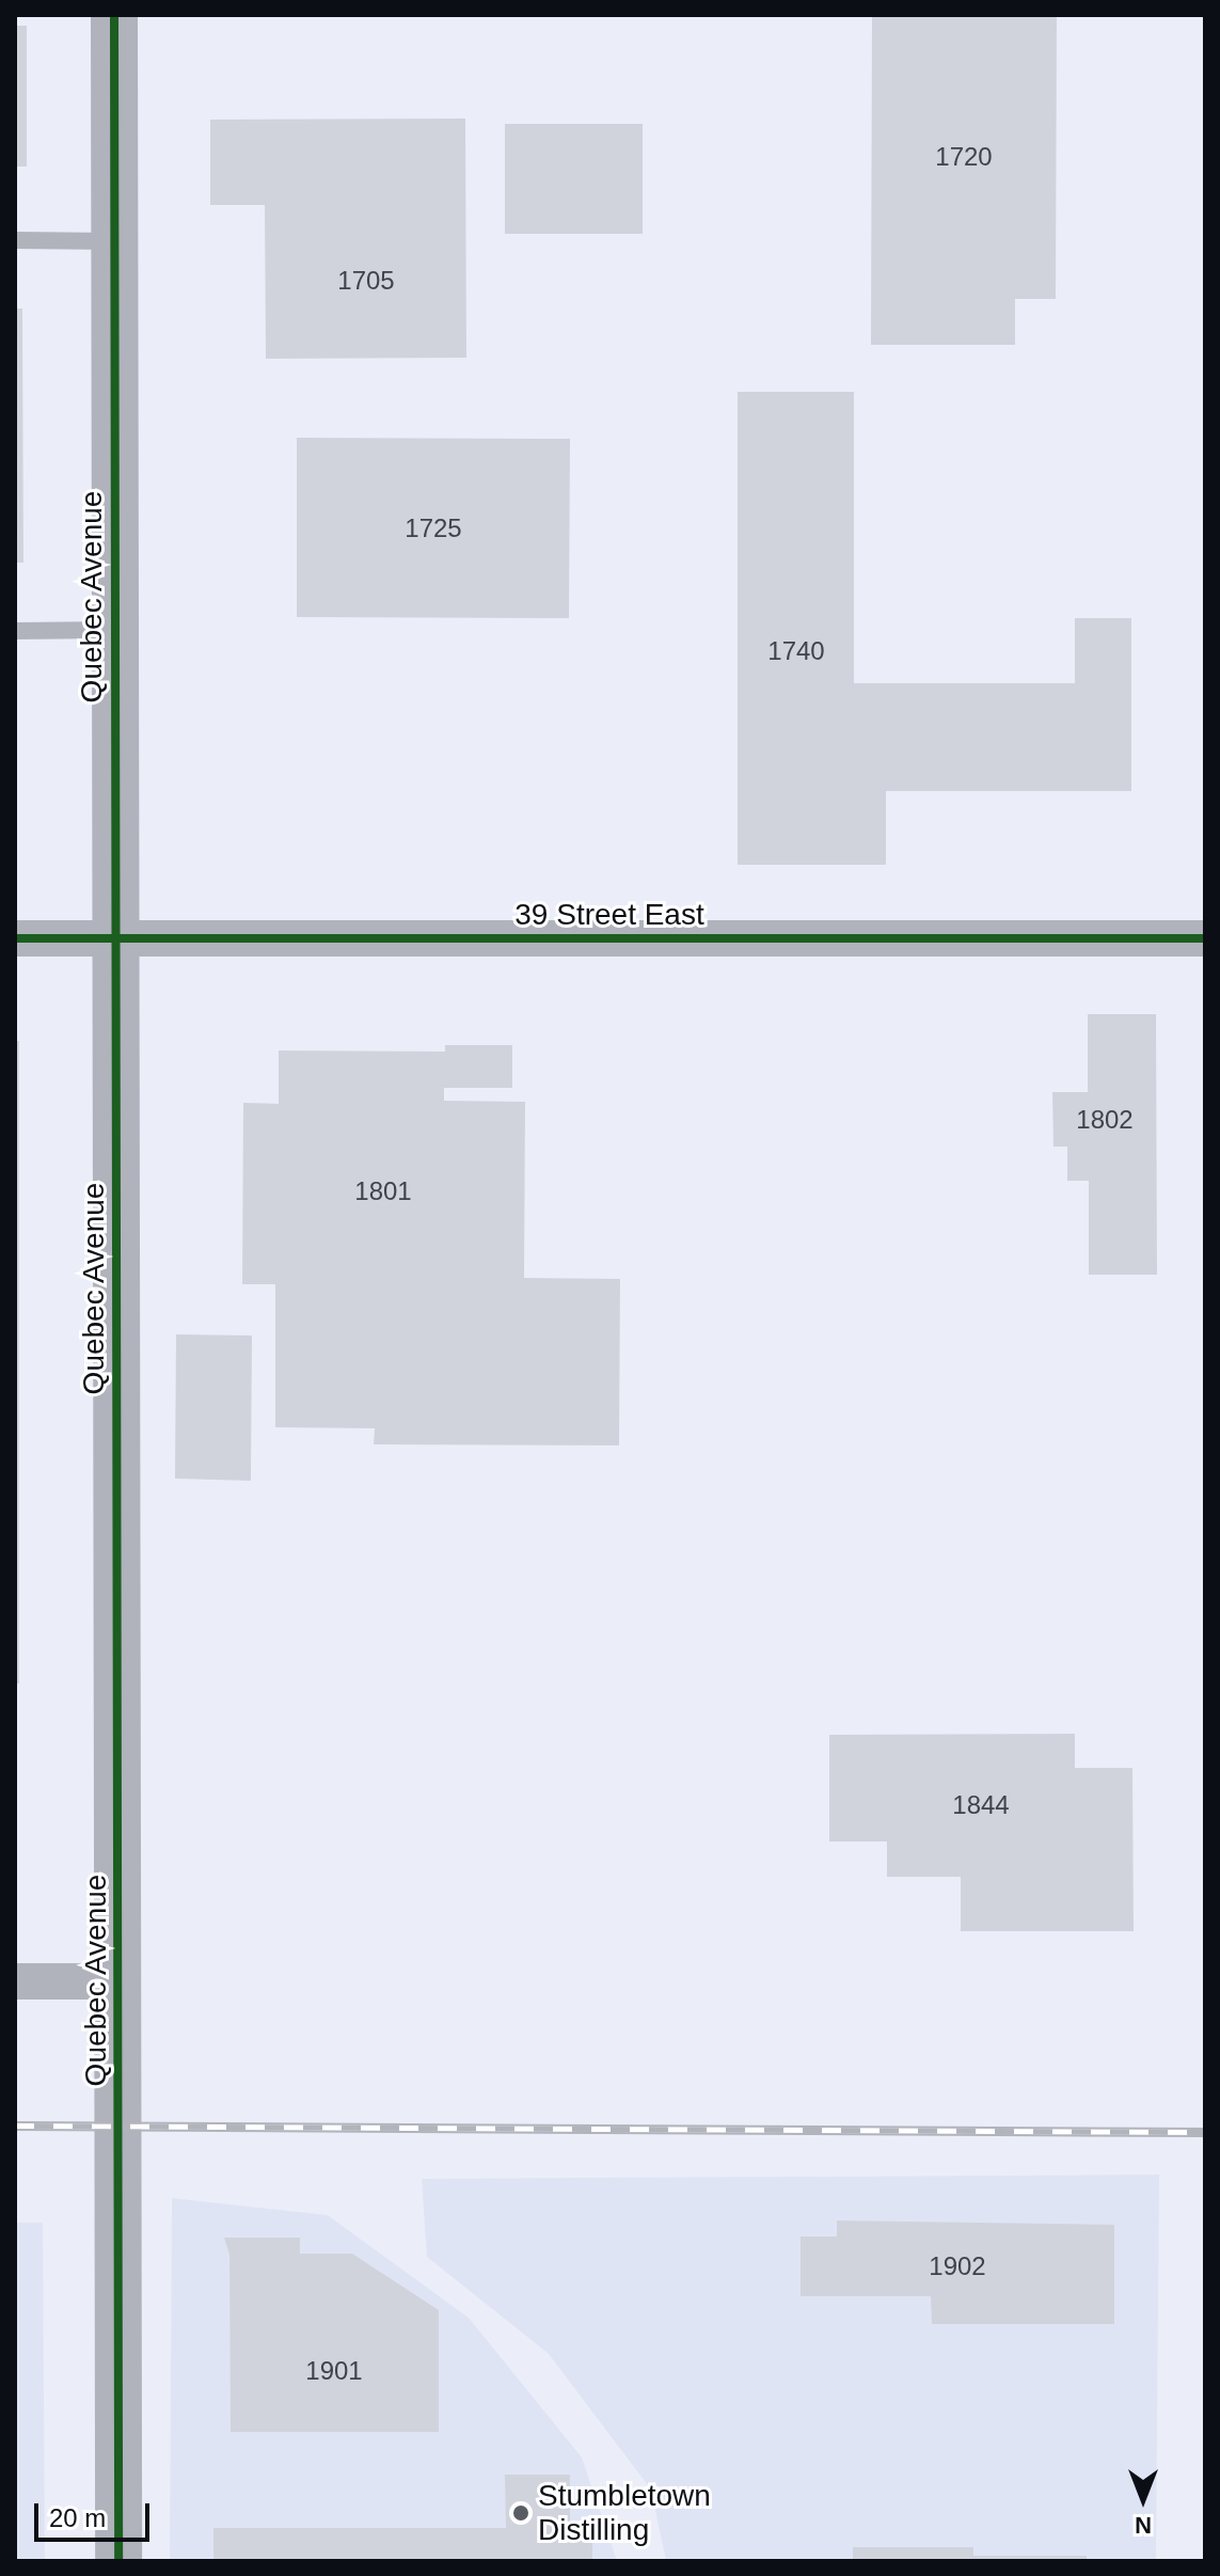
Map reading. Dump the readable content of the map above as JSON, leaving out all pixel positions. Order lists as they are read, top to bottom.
{
  "streets": {
    "street": ["Quebec Avenue", "39 Street East"]
  },
  "crossings": [
    ["Quebec Avenue", "39 Street East"]
  ],
  "places": ["Stumbletown Distilling"],
  "house_numbers": [
    "1720",
    "1705",
    "1725",
    "1740",
    "1802",
    "1801",
    "1844",
    "1902",
    "1901"
  ],
  "scale_bar": "20 m",
  "north": "bottom"
}
